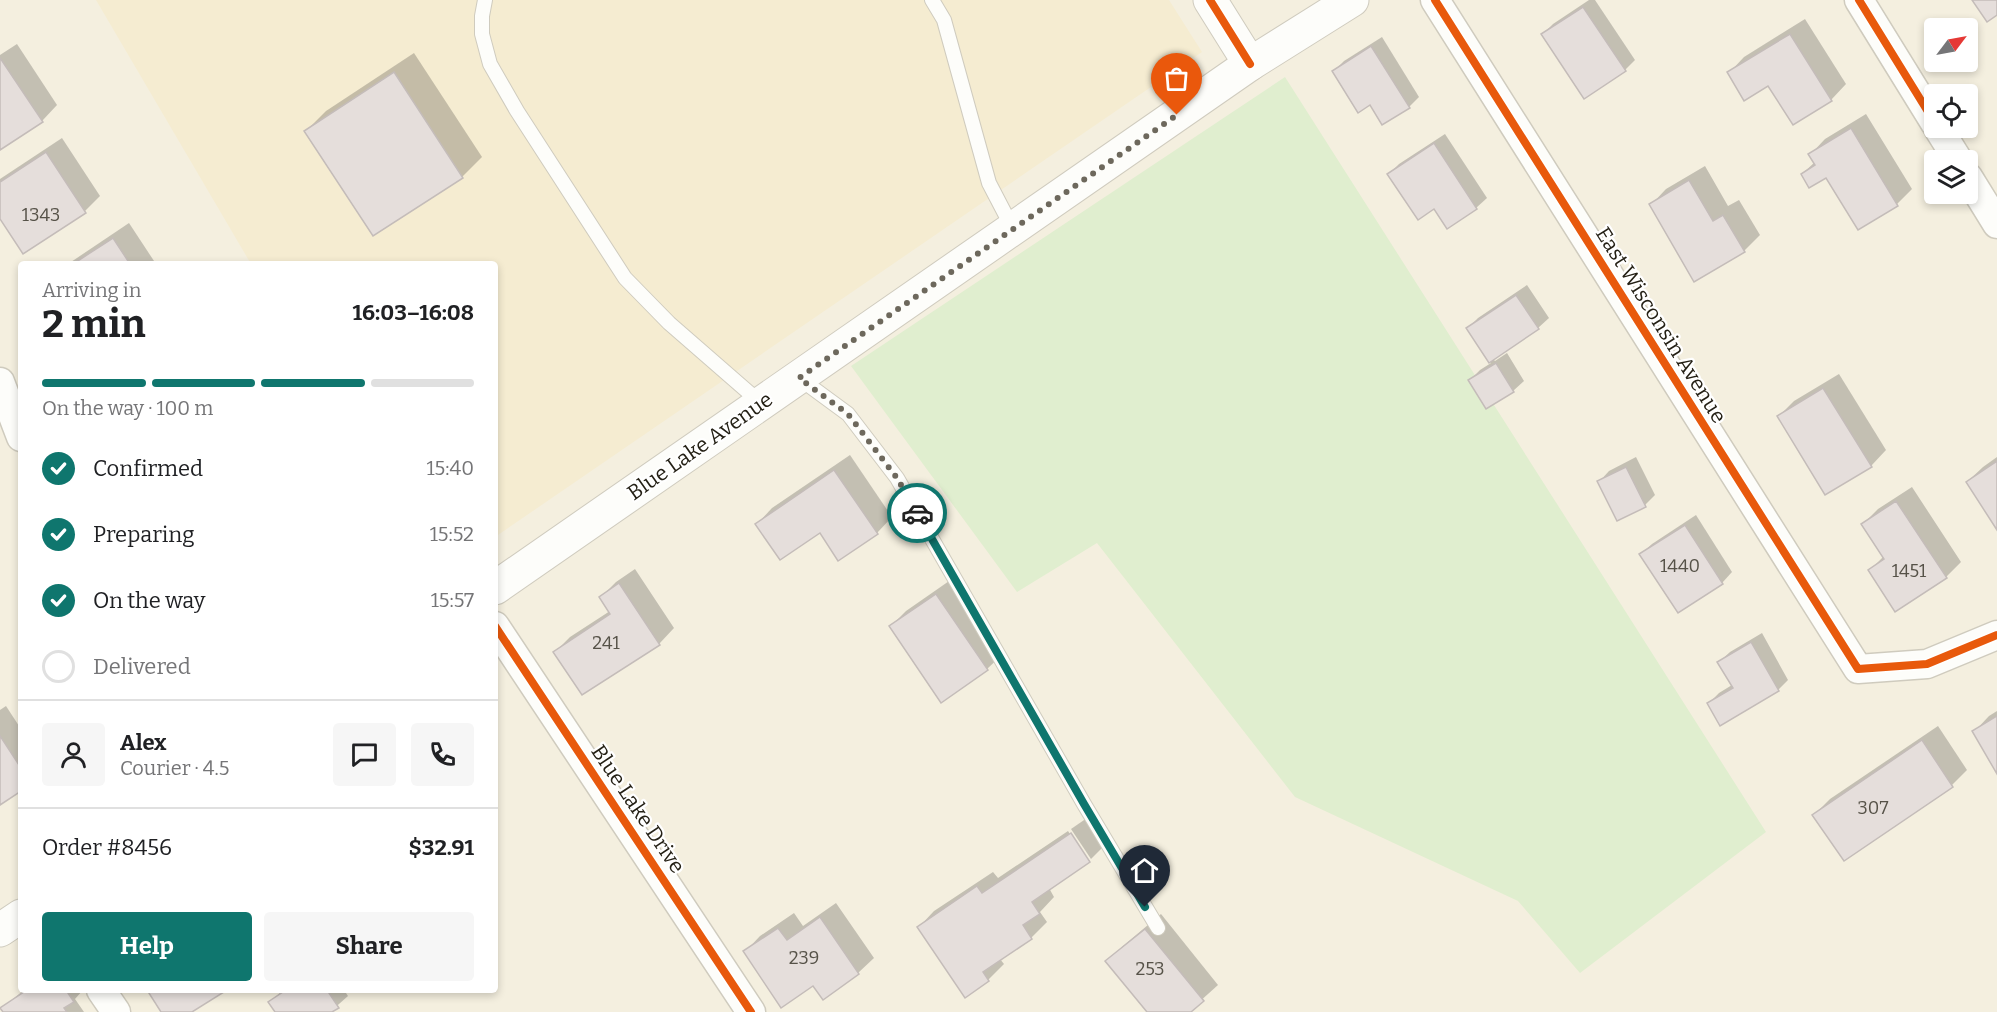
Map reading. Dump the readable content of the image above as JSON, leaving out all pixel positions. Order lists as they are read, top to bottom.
{
  "streets": {
    "main road": ["Blue Lake Avenue"],
    "street": ["East Wisconsin Avenue", "Blue Lake Drive"]
  },
  "house_numbers": [
    "1343",
    "1440",
    "1451",
    "241",
    "307",
    "239",
    "253"
  ],
  "north": "top right",
  "page": {
    "heading": ["2 min", "Arriving in", "16:03–16:08"],
    "panel": [
      "Alex",
      "Courier · 4.5",
      "Order #8456",
      "$32.91"
    ],
    "bar": "On the way · 100 m",
    "list": [
      ["Confirmed", "15:40"],
      ["Preparing", "15:52"],
      ["On the way", "15:57"],
      "Delivered"
    ],
    "buttons": ["Help", "Share"]
  }
}
